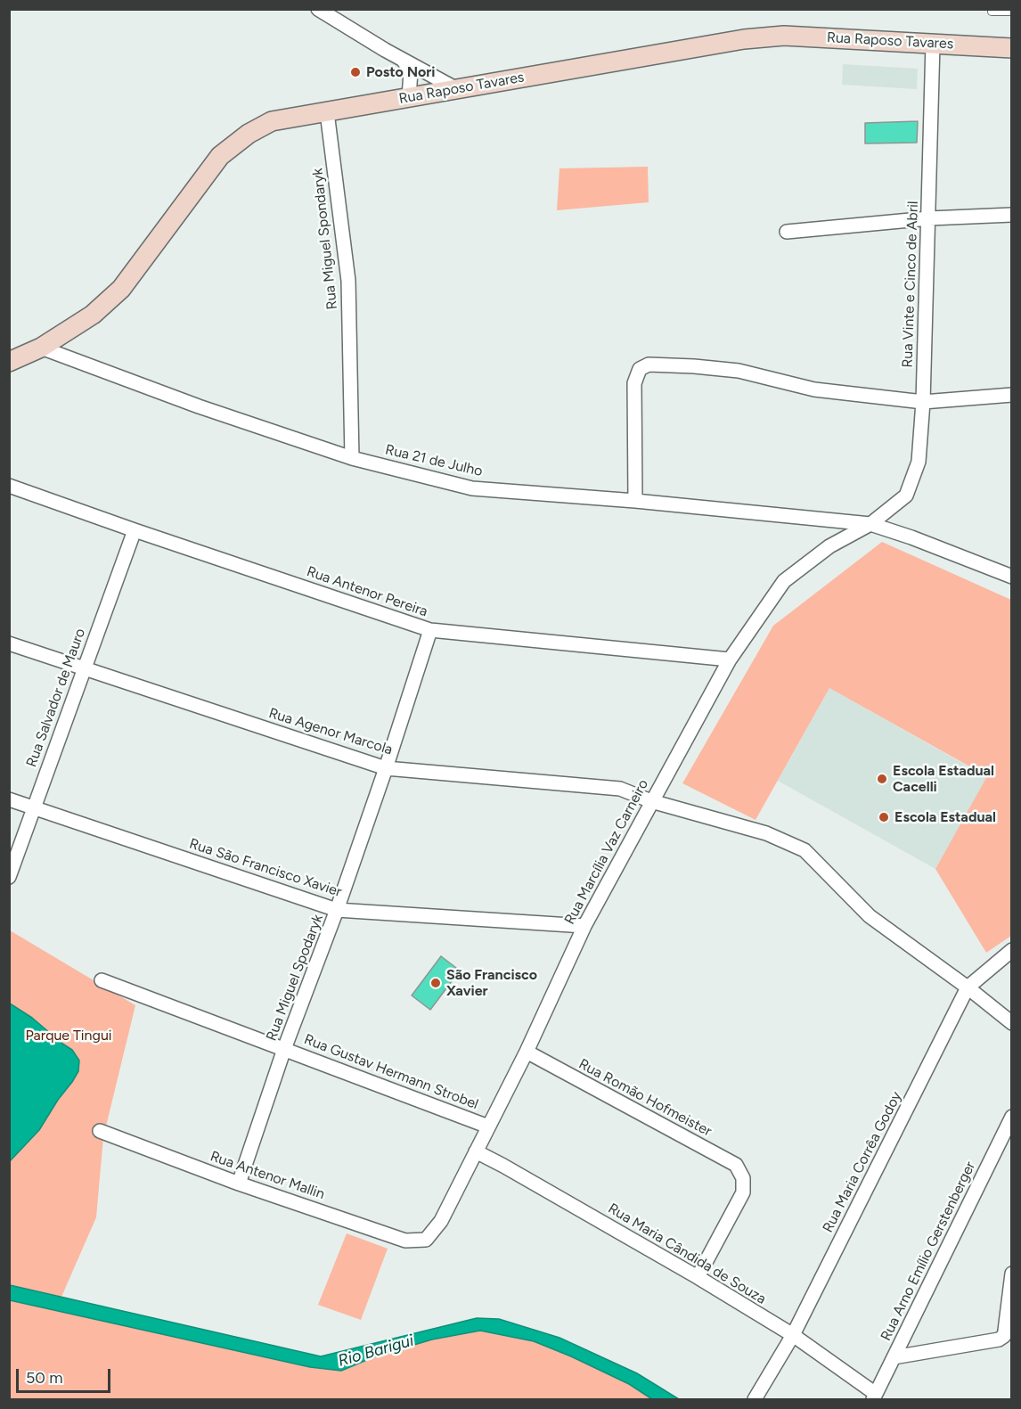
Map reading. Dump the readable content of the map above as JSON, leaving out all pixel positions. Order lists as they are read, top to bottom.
{
  "streets": {
    "main road": ["Rua Raposo Tavares"],
    "street": [
      "Rua Miguel Spondaryk",
      "Rua Vinte e Cinco de Abril",
      "Rua 21 de Julho",
      "Rua Antenor Pereira",
      "Rua Salvador de Mauro",
      "Rua Agenor Marcola",
      "Rua Marcília Vaz Carneiro",
      "Rua São Francisco Xavier",
      "Rua Miguel Spodaryk",
      "Rua Gustav Hermann Strobel",
      "Rua Romão Hofmeister",
      "Rua Maria Corrêa Godoy",
      "Rua Antenor Mallin",
      "Rua Arno Emílio Gerstenberger",
      "Rua Maria Cândida de Souza"
    ]
  },
  "crossings": [
    ["Rua Raposo Tavares", "Rua Miguel Spondaryk"],
    ["Rua Raposo Tavares", "Rua Vinte e Cinco de Abril"],
    ["Rua Raposo Tavares", "Rua 21 de Julho"],
    ["Rua Miguel Spondaryk", "Rua 21 de Julho"],
    ["Rua Vinte e Cinco de Abril", "Rua Marcília Vaz Carneiro"],
    ["Rua 21 de Julho", "Rua Marcília Vaz Carneiro"],
    ["Rua Antenor Pereira", "Rua Salvador de Mauro"],
    ["Rua Antenor Pereira", "Rua Marcília Vaz Carneiro"],
    ["Rua Antenor Pereira", "Rua Miguel Spodaryk"],
    ["Rua Salvador de Mauro", "Rua Agenor Marcola"],
    ["Rua Salvador de Mauro", "Rua São Francisco Xavier"],
    ["Rua Agenor Marcola", "Rua Marcília Vaz Carneiro"],
    ["Rua Agenor Marcola", "Rua Miguel Spodaryk"],
    ["Rua Agenor Marcola", "Rua Maria Corrêa Godoy"],
    ["Rua Marcília Vaz Carneiro", "Rua São Francisco Xavier"],
    ["Rua Marcília Vaz Carneiro", "Rua Gustav Hermann Strobel"],
    ["Rua Marcília Vaz Carneiro", "Rua Romão Hofmeister"],
    ["Rua Marcília Vaz Carneiro", "Rua Antenor Mallin"],
    ["Rua Marcília Vaz Carneiro", "Rua Maria Cândida de Souza"],
    ["Rua São Francisco Xavier", "Rua Miguel Spodaryk"],
    ["Rua Miguel Spodaryk", "Rua Gustav Hermann Strobel"],
    ["Rua Miguel Spodaryk", "Rua Antenor Mallin"],
    ["Rua Romão Hofmeister", "Rua Maria Cândida de Souza"],
    ["Rua Maria Corrêa Godoy", "Rua Maria Cândida de Souza"],
    ["Rua Arno Emílio Gerstenberger", "Rua Maria Cândida de Souza"]
  ],
  "water": ["Rio Barigui"],
  "parks": ["Parque Tingui"],
  "places": [
    "Posto Nori",
    "Escola Estadual Cacelli",
    "Escola Estadual",
    "São Francisco Xavier"
  ],
  "scale_bar": "50 m"
}
